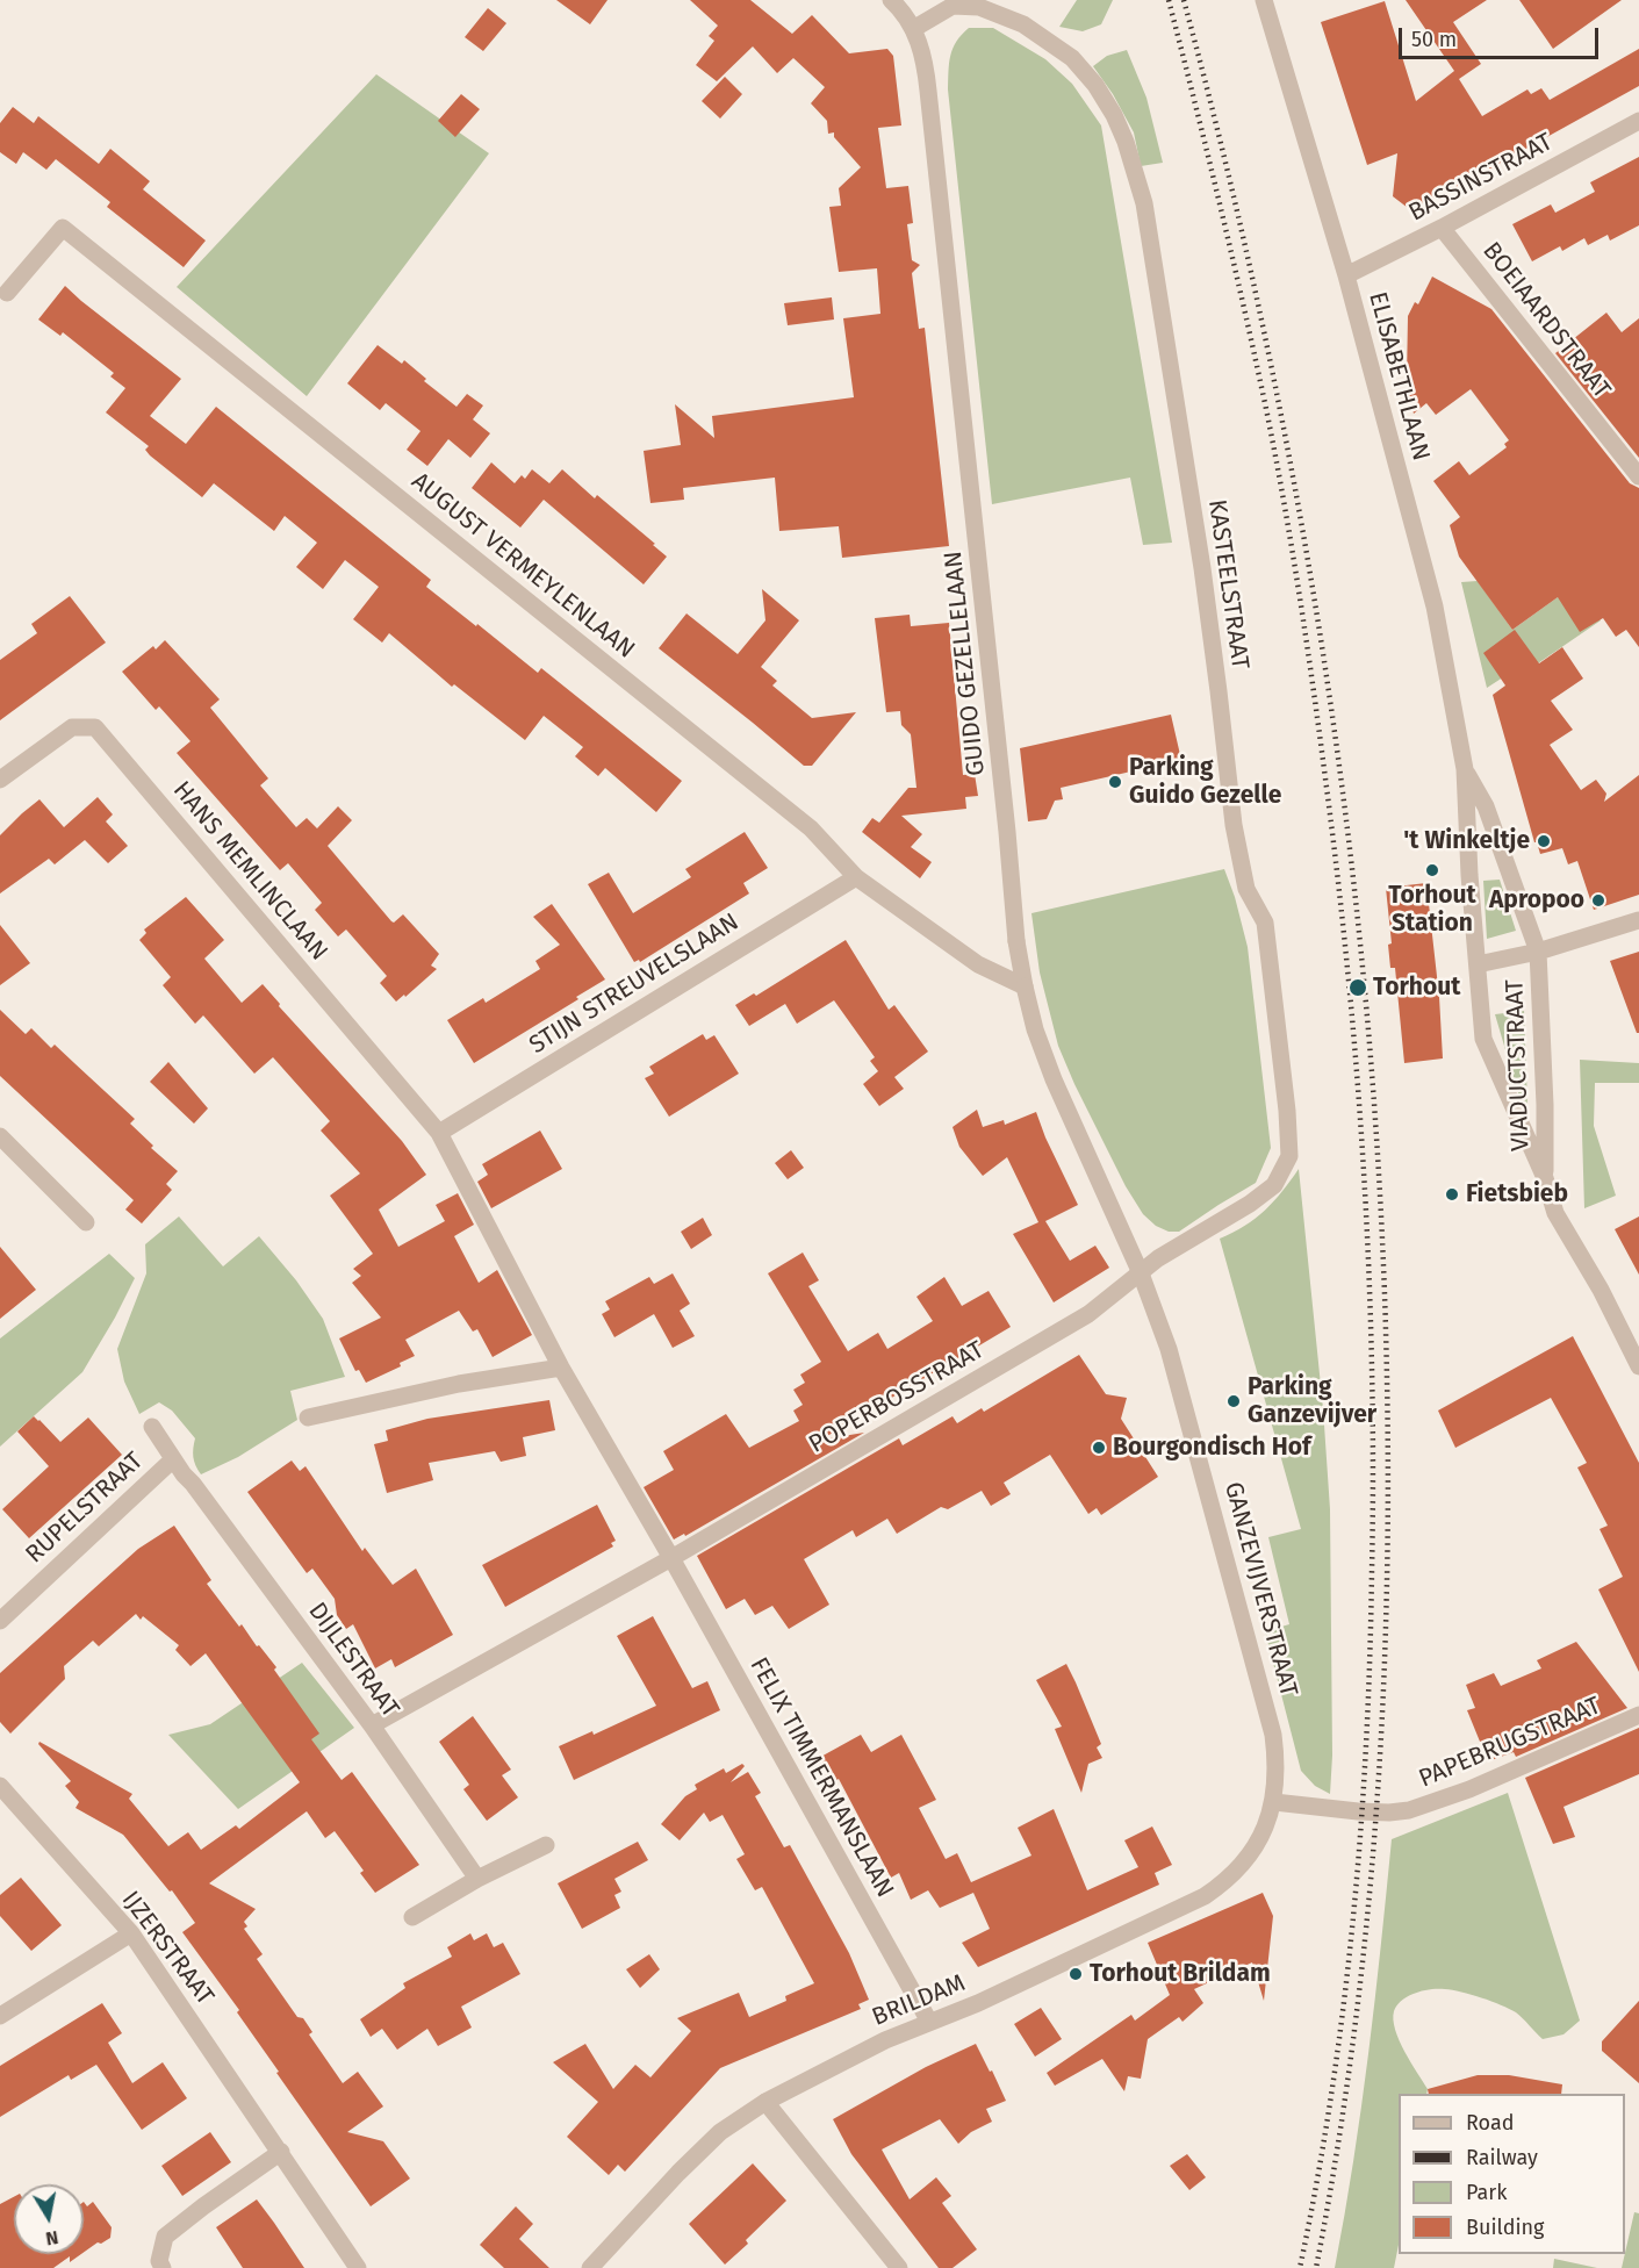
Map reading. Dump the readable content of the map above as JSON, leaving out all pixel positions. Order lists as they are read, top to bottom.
{
  "streets": {
    "street": [
      "BASSINSTRAAT",
      "BOEIAARDSTRAAT",
      "ELISABETHLAAN",
      "AUGUST VERMEYLENLAAN",
      "KASTEELSTRAAT",
      "GUIDO GEZELLELAAN",
      "HANS MEMLINCLAAN",
      "STIJN STREUVELSLAAN",
      "VIADUCTSTRAAT",
      "POPERBOSSTRAAT",
      "RUPELSTRAAT",
      "GANZEVIJVERSTRAAT",
      "DIJLESTRAAT",
      "PAPEBRUGSTRAAT",
      "FELIX TIMMERMANSLAAN",
      "IJZERSTRAAT",
      "BRILDAM"
    ]
  },
  "crossings": [
    ["BASSINSTRAAT", "BOEIAARDSTRAAT"],
    ["BASSINSTRAAT", "ELISABETHLAAN"],
    ["ELISABETHLAAN", "VIADUCTSTRAAT"],
    ["AUGUST VERMEYLENLAAN", "GUIDO GEZELLELAAN"],
    ["AUGUST VERMEYLENLAAN", "STIJN STREUVELSLAAN"],
    ["KASTEELSTRAAT", "GUIDO GEZELLELAAN"],
    ["KASTEELSTRAAT", "POPERBOSSTRAAT"],
    ["KASTEELSTRAAT", "GANZEVIJVERSTRAAT"],
    ["GUIDO GEZELLELAAN", "POPERBOSSTRAAT"],
    ["GUIDO GEZELLELAAN", "GANZEVIJVERSTRAAT"],
    ["HANS MEMLINCLAAN", "STIJN STREUVELSLAAN"],
    ["POPERBOSSTRAAT", "GANZEVIJVERSTRAAT"],
    ["POPERBOSSTRAAT", "DIJLESTRAAT"],
    ["POPERBOSSTRAAT", "FELIX TIMMERMANSLAAN"],
    ["RUPELSTRAAT", "DIJLESTRAAT"],
    ["GANZEVIJVERSTRAAT", "PAPEBRUGSTRAAT"],
    ["GANZEVIJVERSTRAAT", "BRILDAM"],
    ["PAPEBRUGSTRAAT", "BRILDAM"],
    ["FELIX TIMMERMANSLAAN", "BRILDAM"]
  ],
  "places": [
    "Parking Guido Gezelle",
    "'t Winkeltje",
    "Torhout Station",
    "Apropoo",
    "Torhout",
    "Fietsbieb",
    "Parking Ganzevijver",
    "Bourgondisch Hof",
    "Torhout Brildam"
  ],
  "legend": [
    "Road",
    "Railway",
    "Park",
    "Building"
  ],
  "scale_bar": "50 m",
  "north": "bottom"
}
